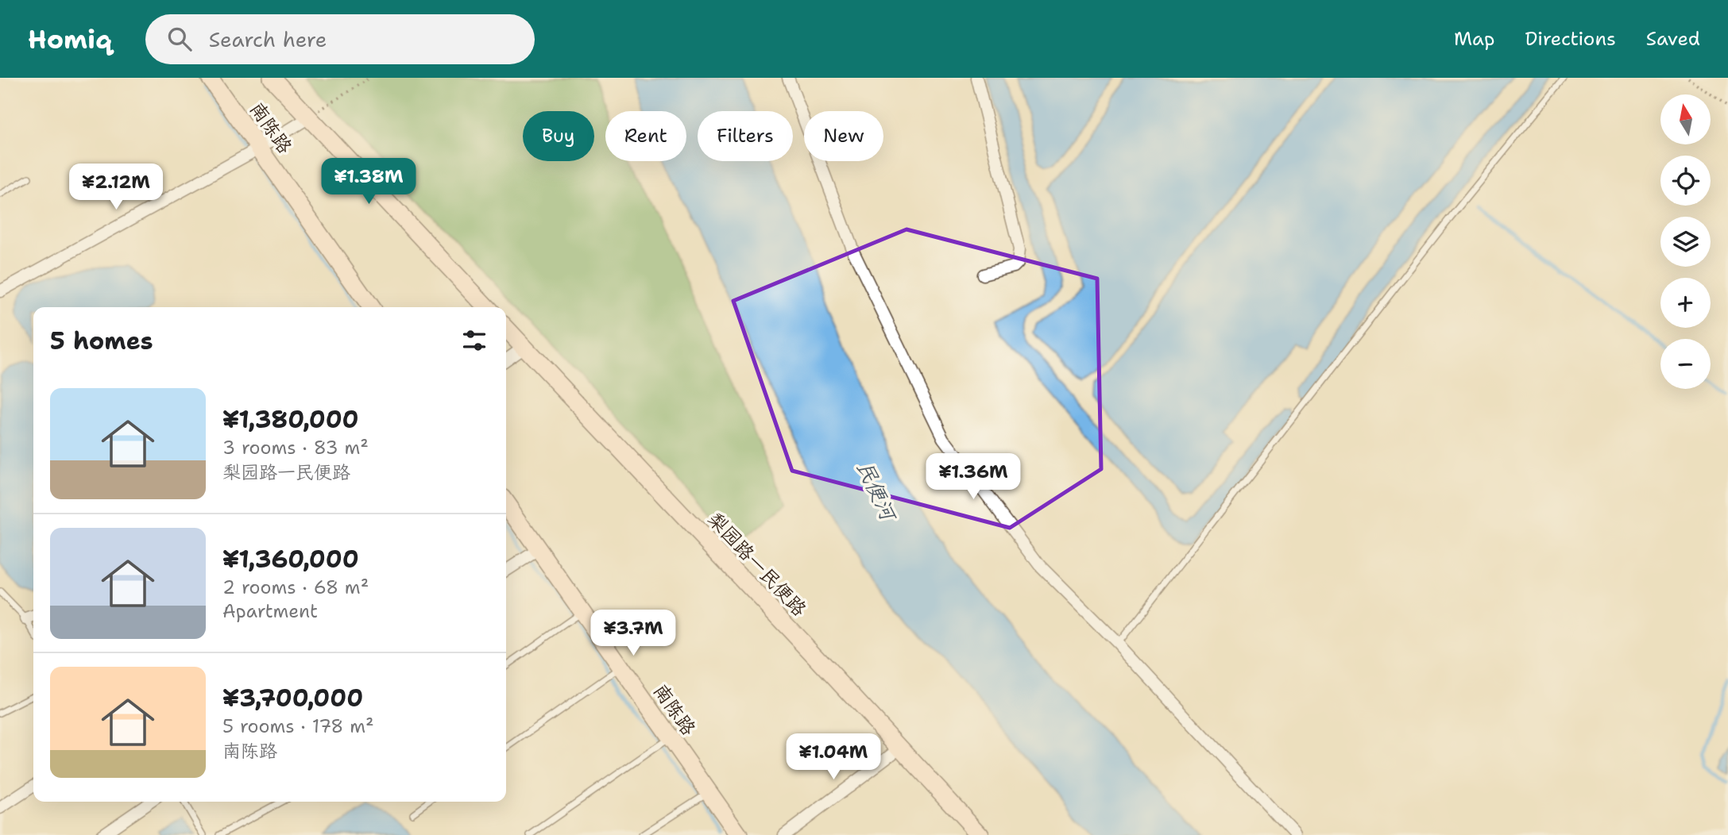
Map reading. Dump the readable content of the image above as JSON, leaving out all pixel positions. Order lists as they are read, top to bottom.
{
  "streets": {
    "main road": ["南陈路", "梨园路一民便路"]
  },
  "water": ["民便河"],
  "north": "top",
  "page": {
    "header": "Homiq",
    "search": "Search here",
    "nav": ["Map", "Directions", "Saved"],
    "map_buttons": ["+", "−"],
    "chip": [
      "Buy",
      "Rent",
      "Filters",
      "New"
    ],
    "price": [
      "¥1.38M",
      "¥2.12M",
      "¥1.36M",
      "¥3.7M",
      "¥1.04M"
    ],
    "heading": "5 homes",
    "list": [
      {
        "name": "¥1,380,000",
        "note": "3 rooms · 83 m² · 梨园路一民便路"
      },
      {
        "name": "¥1,360,000",
        "note": "2 rooms · 68 m² · Apartment"
      },
      {
        "name": "¥3,700,000",
        "note": "5 rooms · 178 m² · 南陈路"
      }
    ]
  }
}
